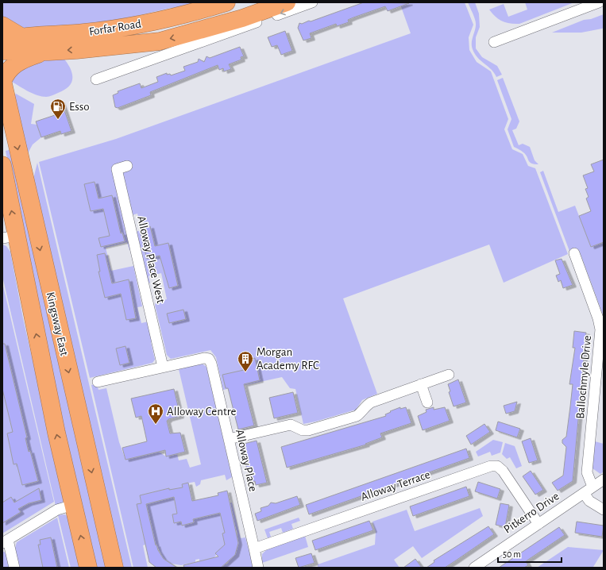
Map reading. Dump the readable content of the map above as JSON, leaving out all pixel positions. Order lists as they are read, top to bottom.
{
  "streets": {
    "highway": ["Forfar Road", "Kingsway East"],
    "street": [
      "Alloway Place West",
      "Ballochmyle Drive",
      "Alloway Place",
      "Alloway Terrace",
      "Pitkerro Drive"
    ]
  },
  "crossings": [
    ["Alloway Place West", "Alloway Place"],
    ["Ballochmyle Drive", "Pitkerro Drive"],
    ["Alloway Place", "Alloway Terrace"],
    ["Alloway Terrace", "Pitkerro Drive"]
  ],
  "places": {
    "fuel station": ["Esso"],
    "building": ["Morgan Academy RFC"],
    "hospital": ["Alloway Centre"]
  },
  "scale_bar": "50 m"
}
